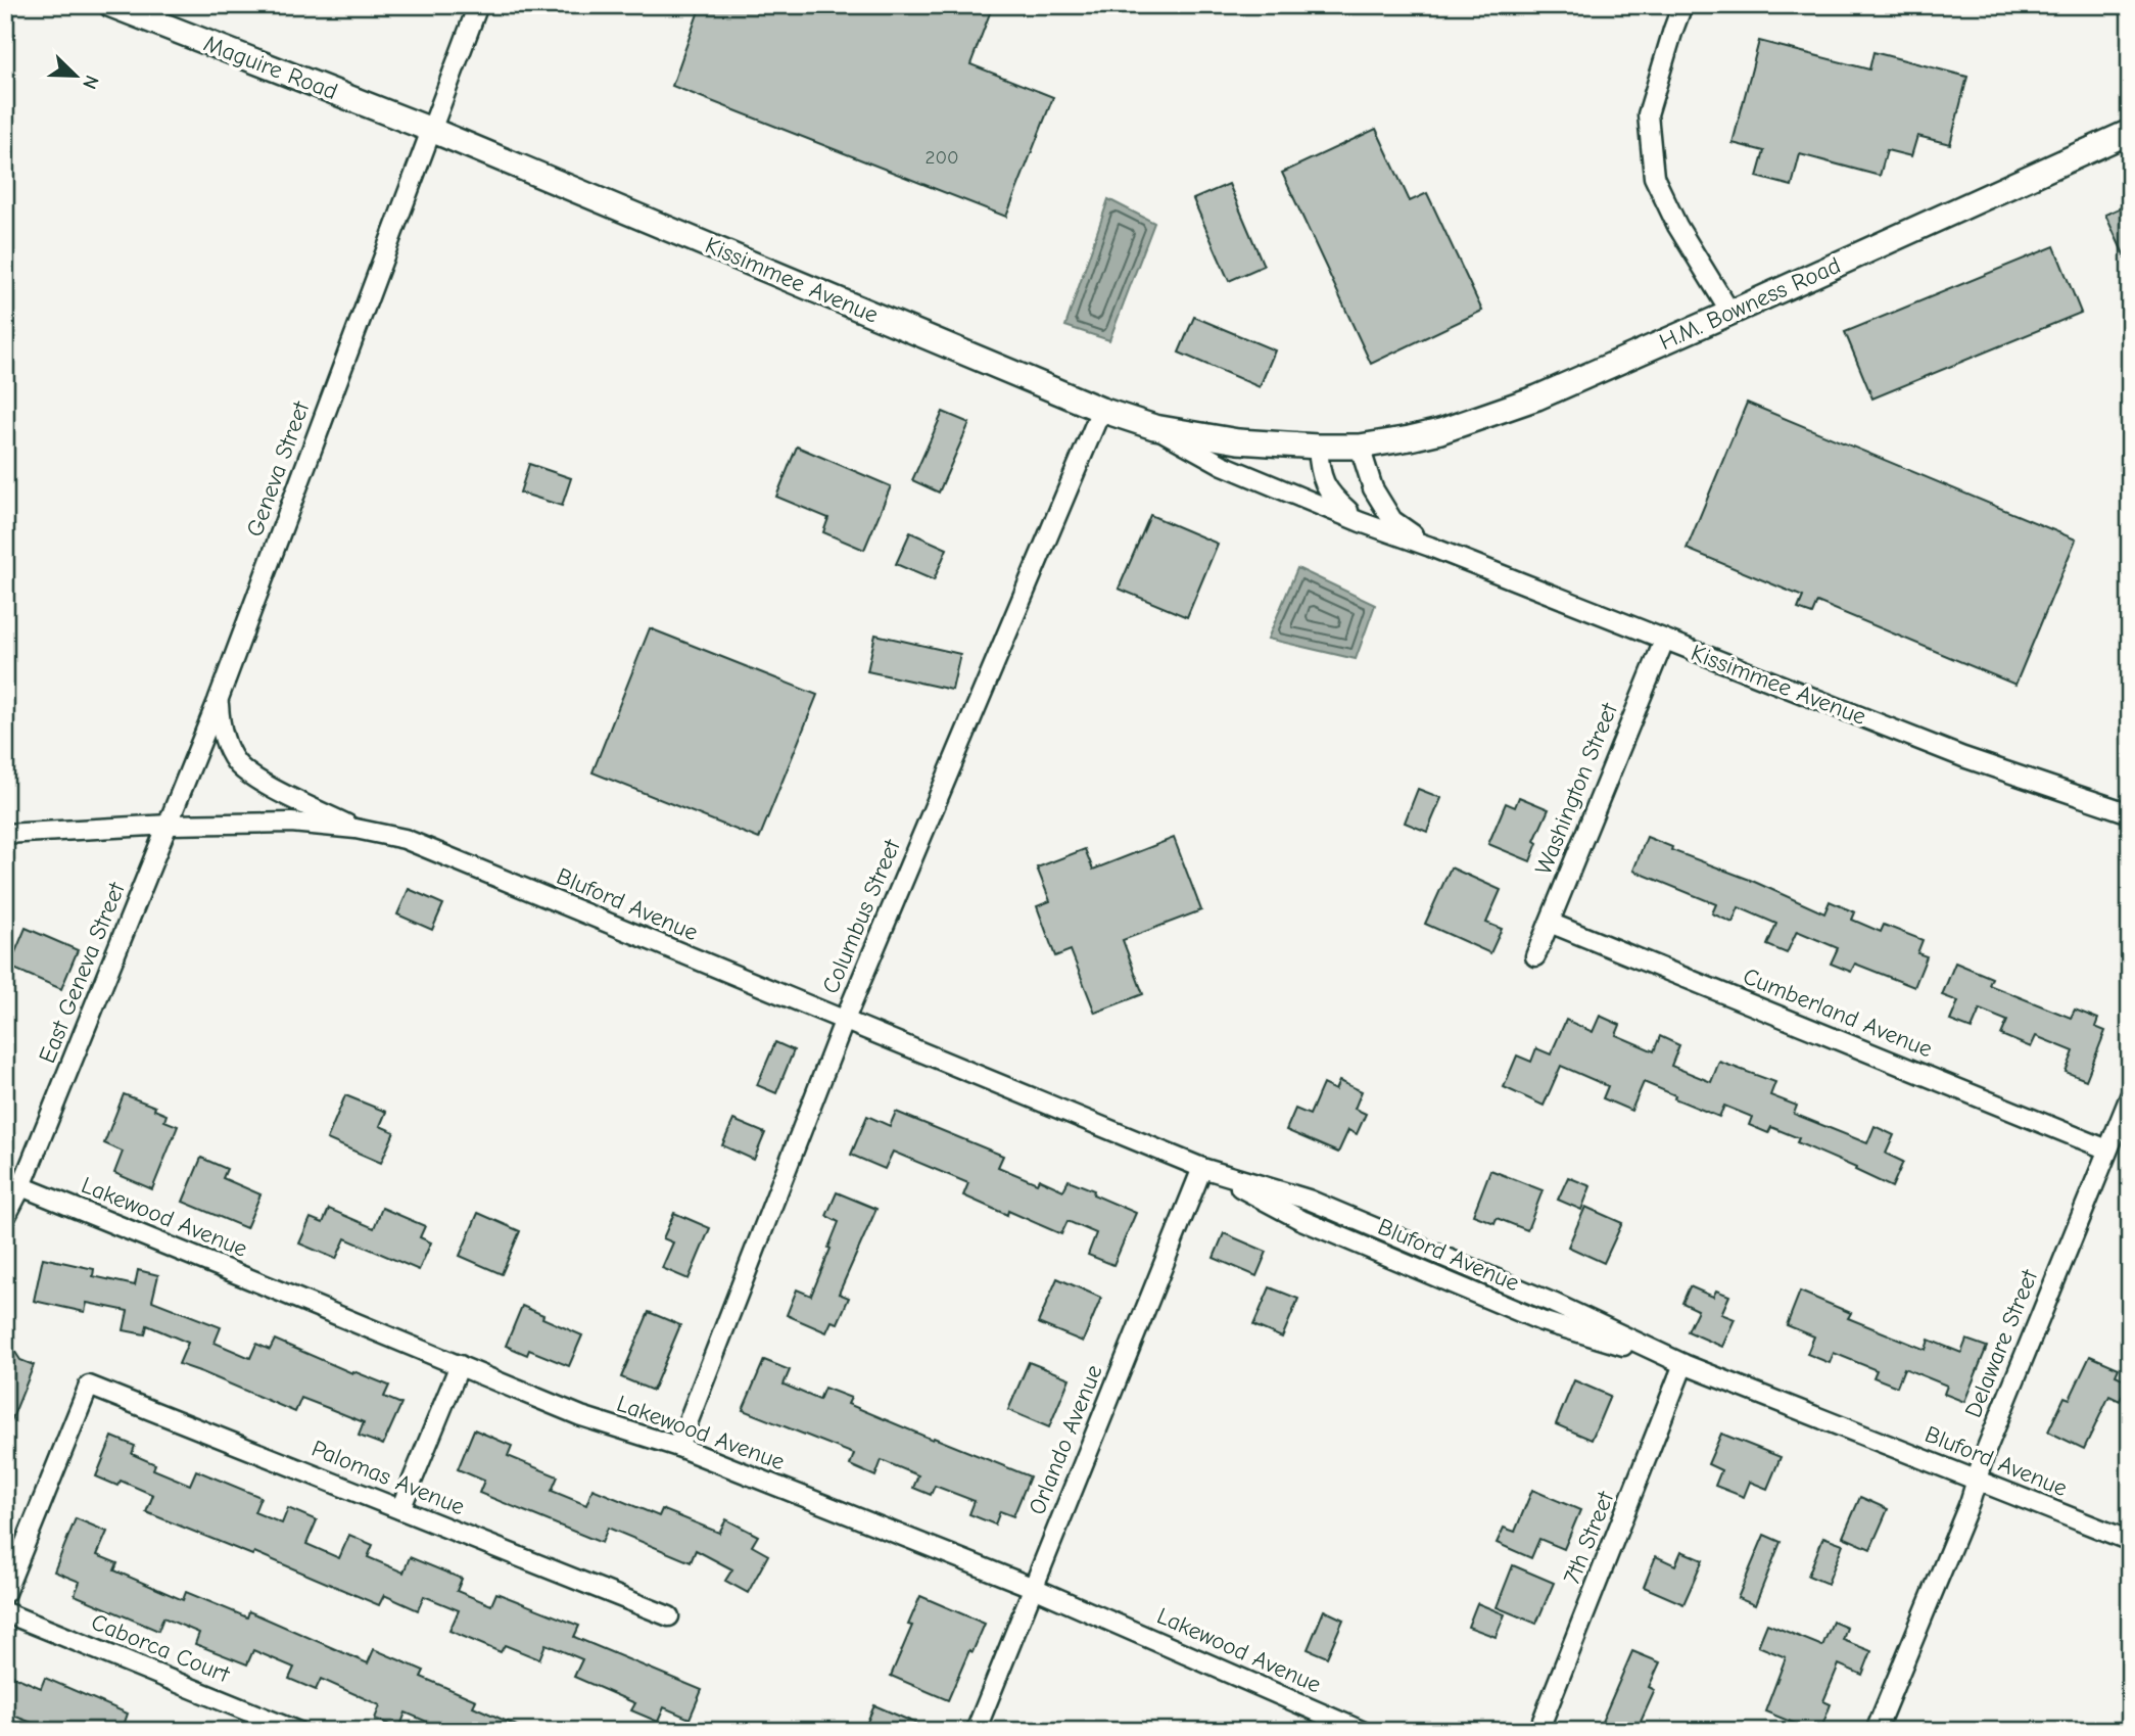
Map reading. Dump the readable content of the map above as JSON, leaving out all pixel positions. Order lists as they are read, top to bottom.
{
  "streets": {
    "main road": ["Maguire Road", "Kissimmee Avenue", "H.M. Bowness Road"],
    "street": [
      "Geneva Street",
      "Washington Street",
      "Bluford Avenue",
      "Columbus Street",
      "East Geneva Street",
      "Cumberland Avenue",
      "Lakewood Avenue",
      "Delaware Street",
      "Orlando Avenue",
      "Palomas Avenue",
      "7th Street",
      "Caborca Court"
    ]
  },
  "crossings": [
    ["Maguire Road", "Kissimmee Avenue"],
    ["Maguire Road", "Geneva Street"],
    ["Kissimmee Avenue", "H.M. Bowness Road"],
    ["Kissimmee Avenue", "Geneva Street"],
    ["Kissimmee Avenue", "Washington Street"],
    ["Kissimmee Avenue", "Columbus Street"],
    ["Geneva Street", "Bluford Avenue"],
    ["Geneva Street", "East Geneva Street"],
    ["Washington Street", "Cumberland Avenue"],
    ["Bluford Avenue", "Columbus Street"],
    ["Bluford Avenue", "East Geneva Street"],
    ["Bluford Avenue", "Delaware Street"],
    ["Bluford Avenue", "Orlando Avenue"],
    ["Bluford Avenue", "7th Street"],
    ["Columbus Street", "Lakewood Avenue"],
    ["East Geneva Street", "Lakewood Avenue"],
    ["Cumberland Avenue", "Delaware Street"],
    ["Lakewood Avenue", "Orlando Avenue"]
  ],
  "house_numbers": ["200"],
  "north": "bottom right"
}
